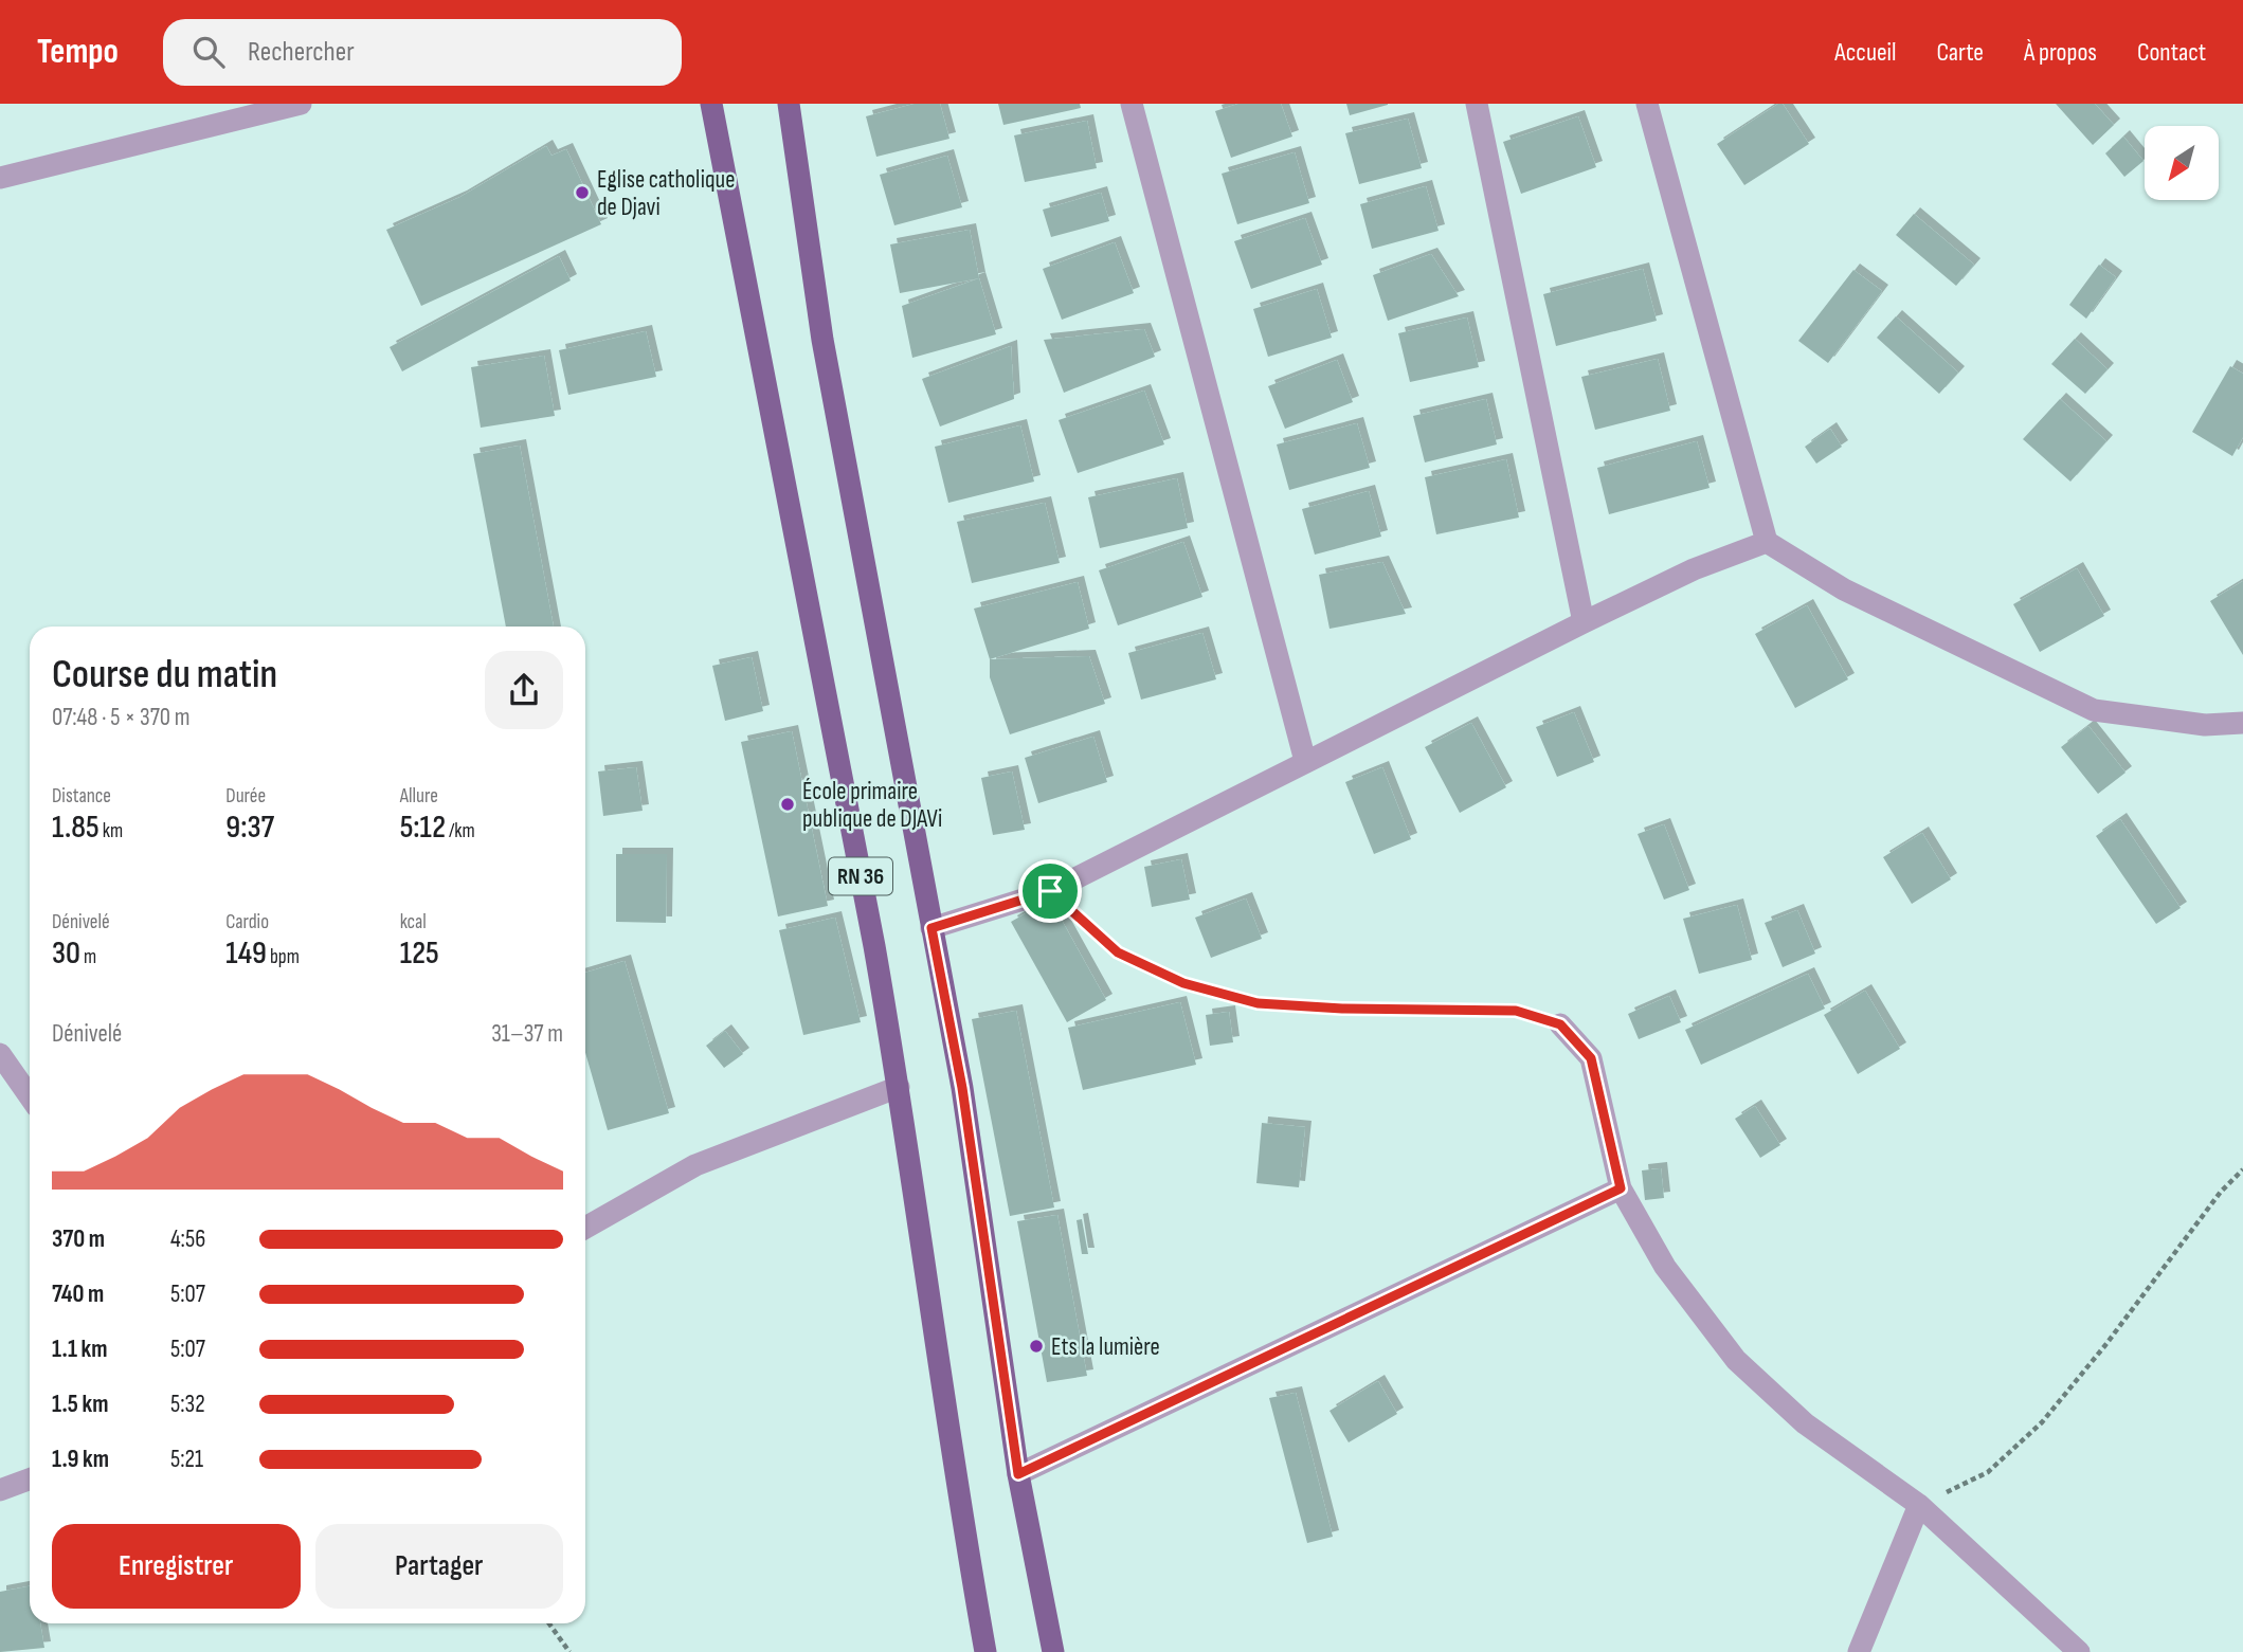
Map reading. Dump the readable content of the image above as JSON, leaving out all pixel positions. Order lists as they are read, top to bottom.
{
  "streets": {
    "main road": ["RN 36"]
  },
  "places": ["Eglise catholique de Djavi", "École primaire publique de DJAVi", "Ets la lumière"],
  "north": "bottom left",
  "page": {
    "header": "Tempo",
    "search": "Rechercher",
    "nav": [
      "Accueil",
      "Carte",
      "À propos",
      "Contact"
    ],
    "heading": ["Course du matin", "07:48 · 5 × 370 m"],
    "stats": [
      ["Distance", "1.85 km"],
      ["Durée", "9:37"],
      ["Allure", "5:12 /km"],
      ["Dénivelé", "30 m"],
      ["Cardio", "149 bpm"],
      ["kcal", "125"]
    ],
    "chart": ["Dénivelé", "31–37 m"],
    "list": [
      {
        "name": "370 m",
        "note": "4:56"
      },
      {
        "name": "740 m",
        "note": "5:07"
      },
      {
        "name": "1.1 km",
        "note": "5:07"
      },
      {
        "name": "1.5 km",
        "note": "5:32"
      },
      {
        "name": "1.9 km",
        "note": "5:21"
      }
    ],
    "buttons": ["Enregistrer", "Partager"]
  }
}
